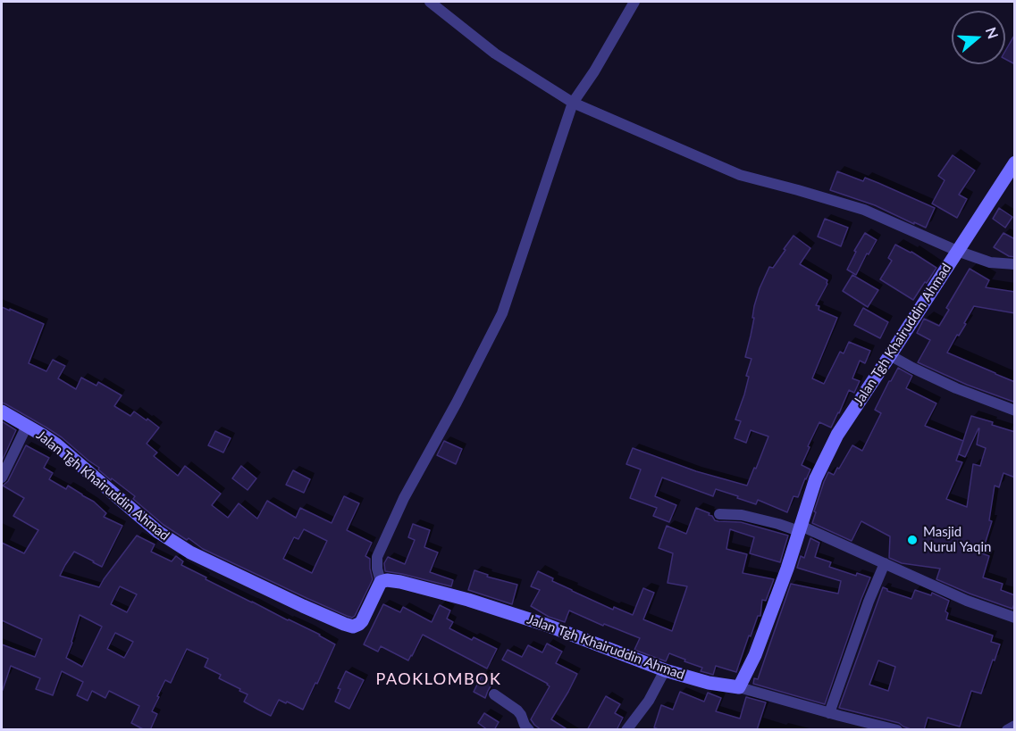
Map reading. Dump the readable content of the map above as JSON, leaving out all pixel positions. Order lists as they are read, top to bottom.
{
  "streets": {
    "street": ["Jalan Tgh Khairuddin Ahmad"]
  },
  "districts": ["PAOKLOMBOK"],
  "places": ["Masjid Nurul Yaqin"],
  "north": "right"
}
